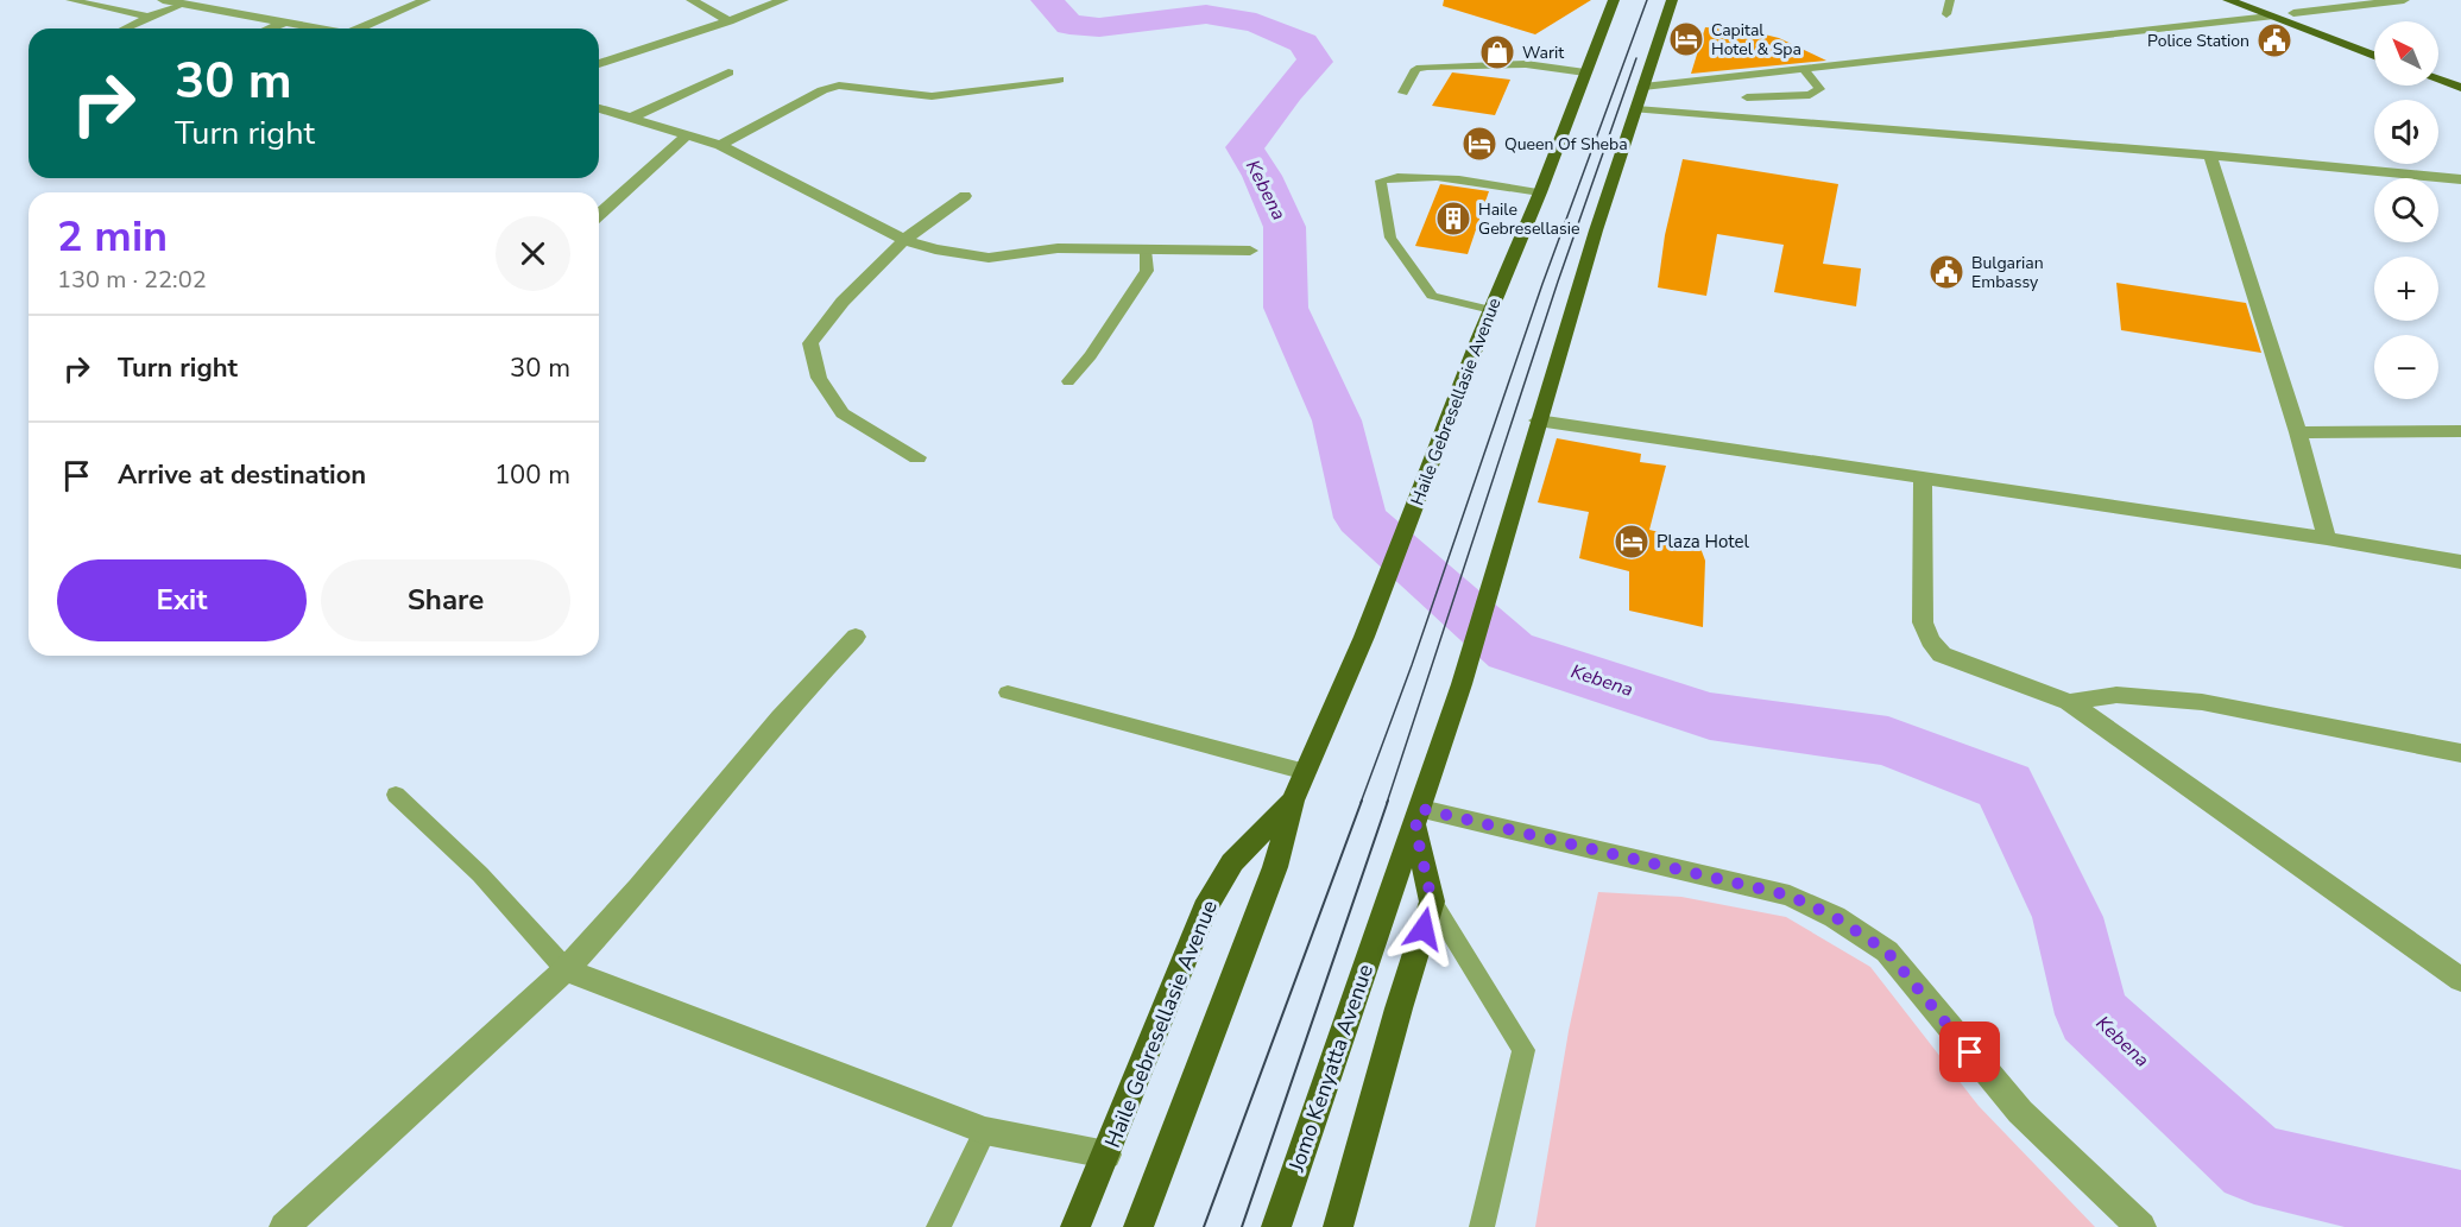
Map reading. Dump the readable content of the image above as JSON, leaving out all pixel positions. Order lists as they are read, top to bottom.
{
  "streets": {
    "main road": ["Haile Gebresellasie Avenue", "Jomo Kenyatta Avenue"]
  },
  "water": ["Kebena"],
  "places": {
    "hotel": ["Capital Hotel & Spa", "Queen Of Sheba", "Plaza Hotel"],
    "public building": ["Police Station", "Bulgarian Embassy"],
    "shop": ["Warit"],
    "building": ["Haile Gebresellasie"]
  },
  "north": "top left",
  "page": {
    "map_buttons": ["+", "−"],
    "turn": ["30 m", "Turn right"],
    "heading": ["2 min", "130 m · 22:02"],
    "list": [
      {
        "name": "Turn right",
        "value": "30 m"
      },
      {
        "name": "Arrive at destination",
        "value": "100 m"
      }
    ],
    "buttons": ["Exit", "Share"]
  }
}
